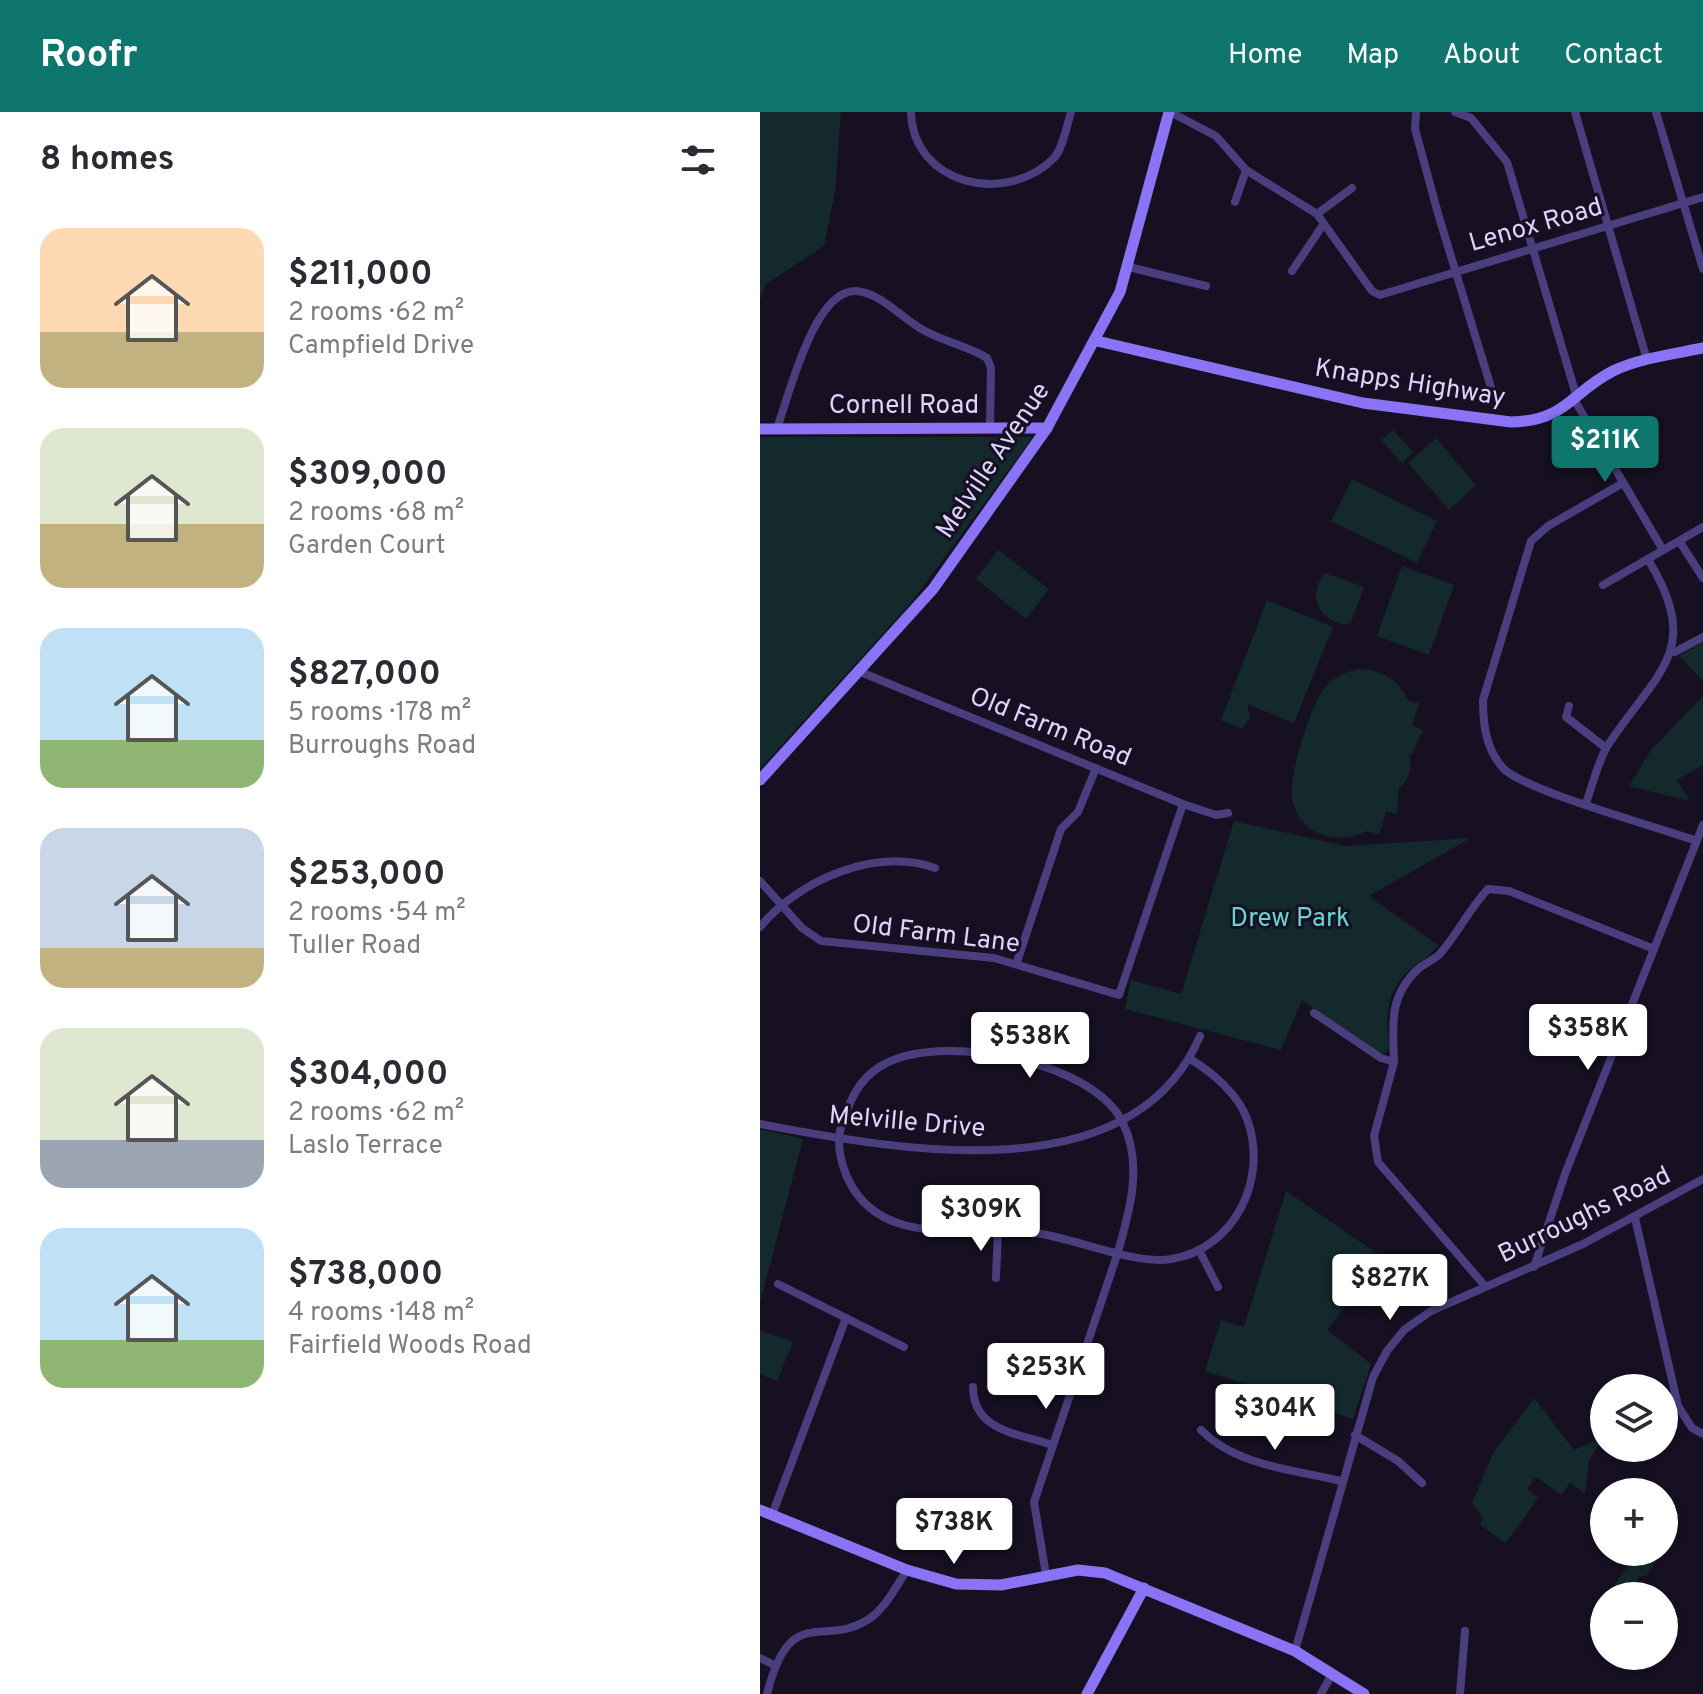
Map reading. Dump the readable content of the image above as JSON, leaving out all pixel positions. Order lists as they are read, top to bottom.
{
  "streets": {
    "street": [
      "Lenox Road",
      "Knapps Highway",
      "Cornell Road",
      "Melville Avenue",
      "Old Farm Road",
      "Old Farm Lane",
      "Melville Drive",
      "Burroughs Road"
    ]
  },
  "crossings": [
    ["Knapps Highway", "Melville Avenue"],
    ["Cornell Road", "Melville Avenue"],
    ["Melville Avenue", "Old Farm Road"],
    ["Old Farm Road", "Old Farm Lane"]
  ],
  "parks": ["Drew Park"],
  "page": {
    "header": "Roofr",
    "nav": [
      "Home",
      "Map",
      "About",
      "Contact"
    ],
    "heading": "8 homes",
    "list": [
      {
        "name": "$211,000",
        "note": "2 rooms · 62 m² · Campfield Drive"
      },
      {
        "name": "$309,000",
        "note": "2 rooms · 68 m² · Garden Court"
      },
      {
        "name": "$827,000",
        "note": "5 rooms · 178 m² · Burroughs Road"
      },
      {
        "name": "$253,000",
        "note": "2 rooms · 54 m² · Tuller Road"
      },
      {
        "name": "$304,000",
        "note": "2 rooms · 62 m² · Laslo Terrace"
      },
      {
        "name": "$738,000",
        "note": "4 rooms · 148 m² · Fairfield Woods Road"
      }
    ],
    "price": [
      "$211K",
      "$358K",
      "$538K",
      "$309K",
      "$827K",
      "$253K",
      "$304K",
      "$738K"
    ],
    "map_buttons": ["+", "−"]
  }
}
